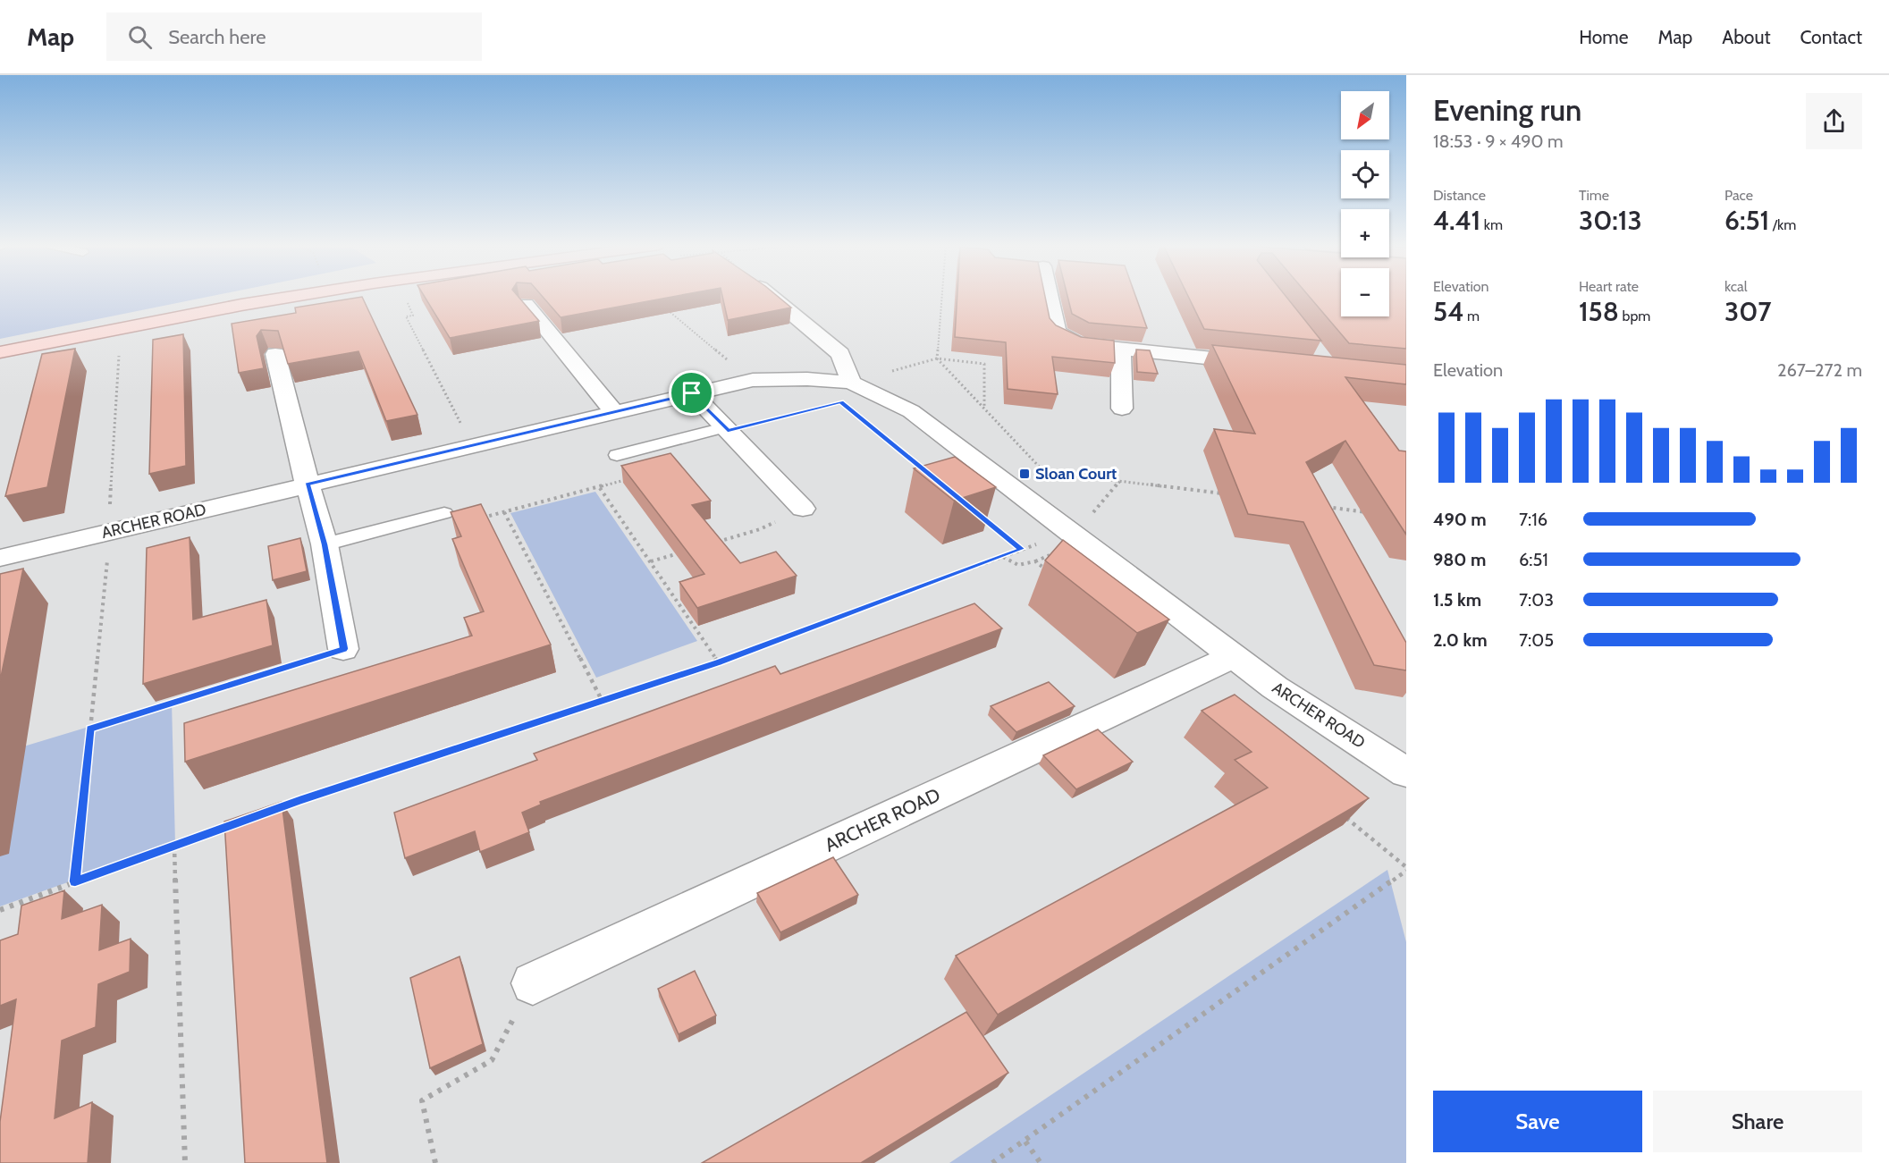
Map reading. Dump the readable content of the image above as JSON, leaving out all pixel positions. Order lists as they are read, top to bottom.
{
  "streets": {
    "street": ["ARCHER ROAD"]
  },
  "places": {
    "transit": ["Sloan Court"]
  },
  "north": "bottom left",
  "page": {
    "header": "Map",
    "search": "Search here",
    "nav": [
      "Home",
      "Map",
      "About",
      "Contact"
    ],
    "heading": ["Evening run", "18:53 · 9 × 490 m"],
    "map_buttons": ["+", "−"],
    "stats": [
      ["Distance", "4.41 km"],
      ["Time", "30:13"],
      ["Pace", "6:51 /km"],
      ["Elevation", "54 m"],
      ["Heart rate", "158 bpm"],
      ["kcal", "307"]
    ],
    "chart": ["Elevation", "267–272 m"],
    "list": [
      {
        "name": "490 m",
        "note": "7:16"
      },
      {
        "name": "980 m",
        "note": "6:51"
      },
      {
        "name": "1.5 km",
        "note": "7:03"
      },
      {
        "name": "2.0 km",
        "note": "7:05"
      }
    ],
    "buttons": ["Save", "Share"]
  }
}
